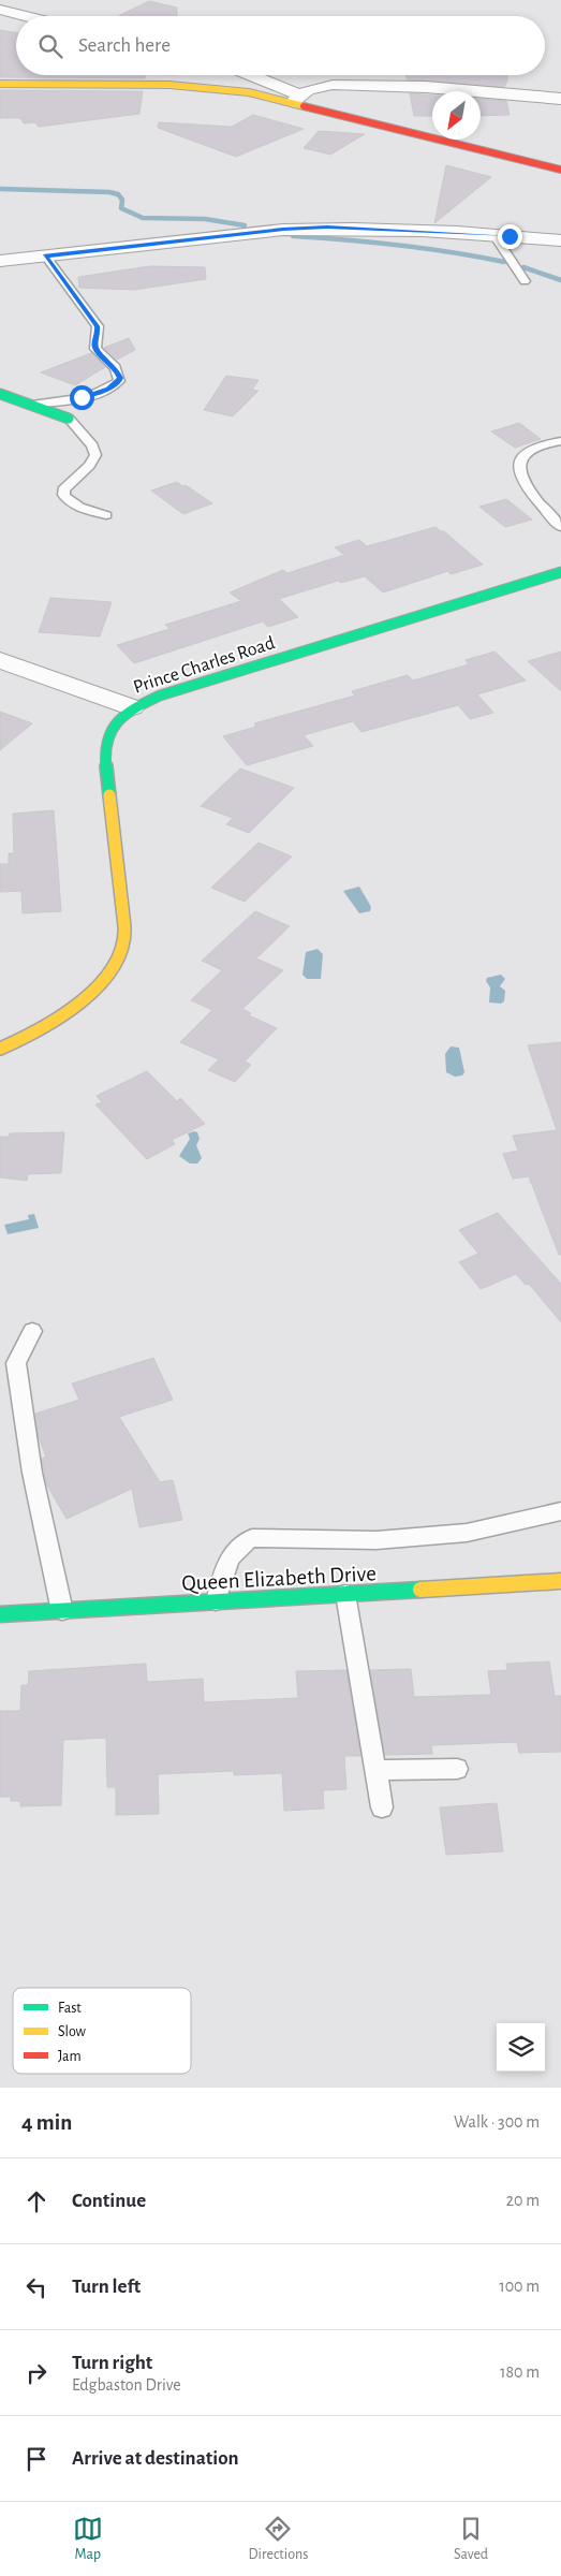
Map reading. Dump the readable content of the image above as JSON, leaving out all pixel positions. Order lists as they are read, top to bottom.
{
  "streets": {
    "street": ["Prince Charles Road", "Queen Elizabeth Drive"]
  },
  "legend": ["Fast", "Slow", "Jam"],
  "north": "bottom left",
  "page": {
    "search": "Search here",
    "heading": ["4 min", "Walk · 300 m"],
    "list": [
      ["Continue", "20 m"],
      ["Turn left", "100 m"],
      ["Turn right", "Edgbaston Drive", "180 m"],
      "Arrive at destination"
    ],
    "nav": ["Map", "Directions", "Saved"]
  }
}
